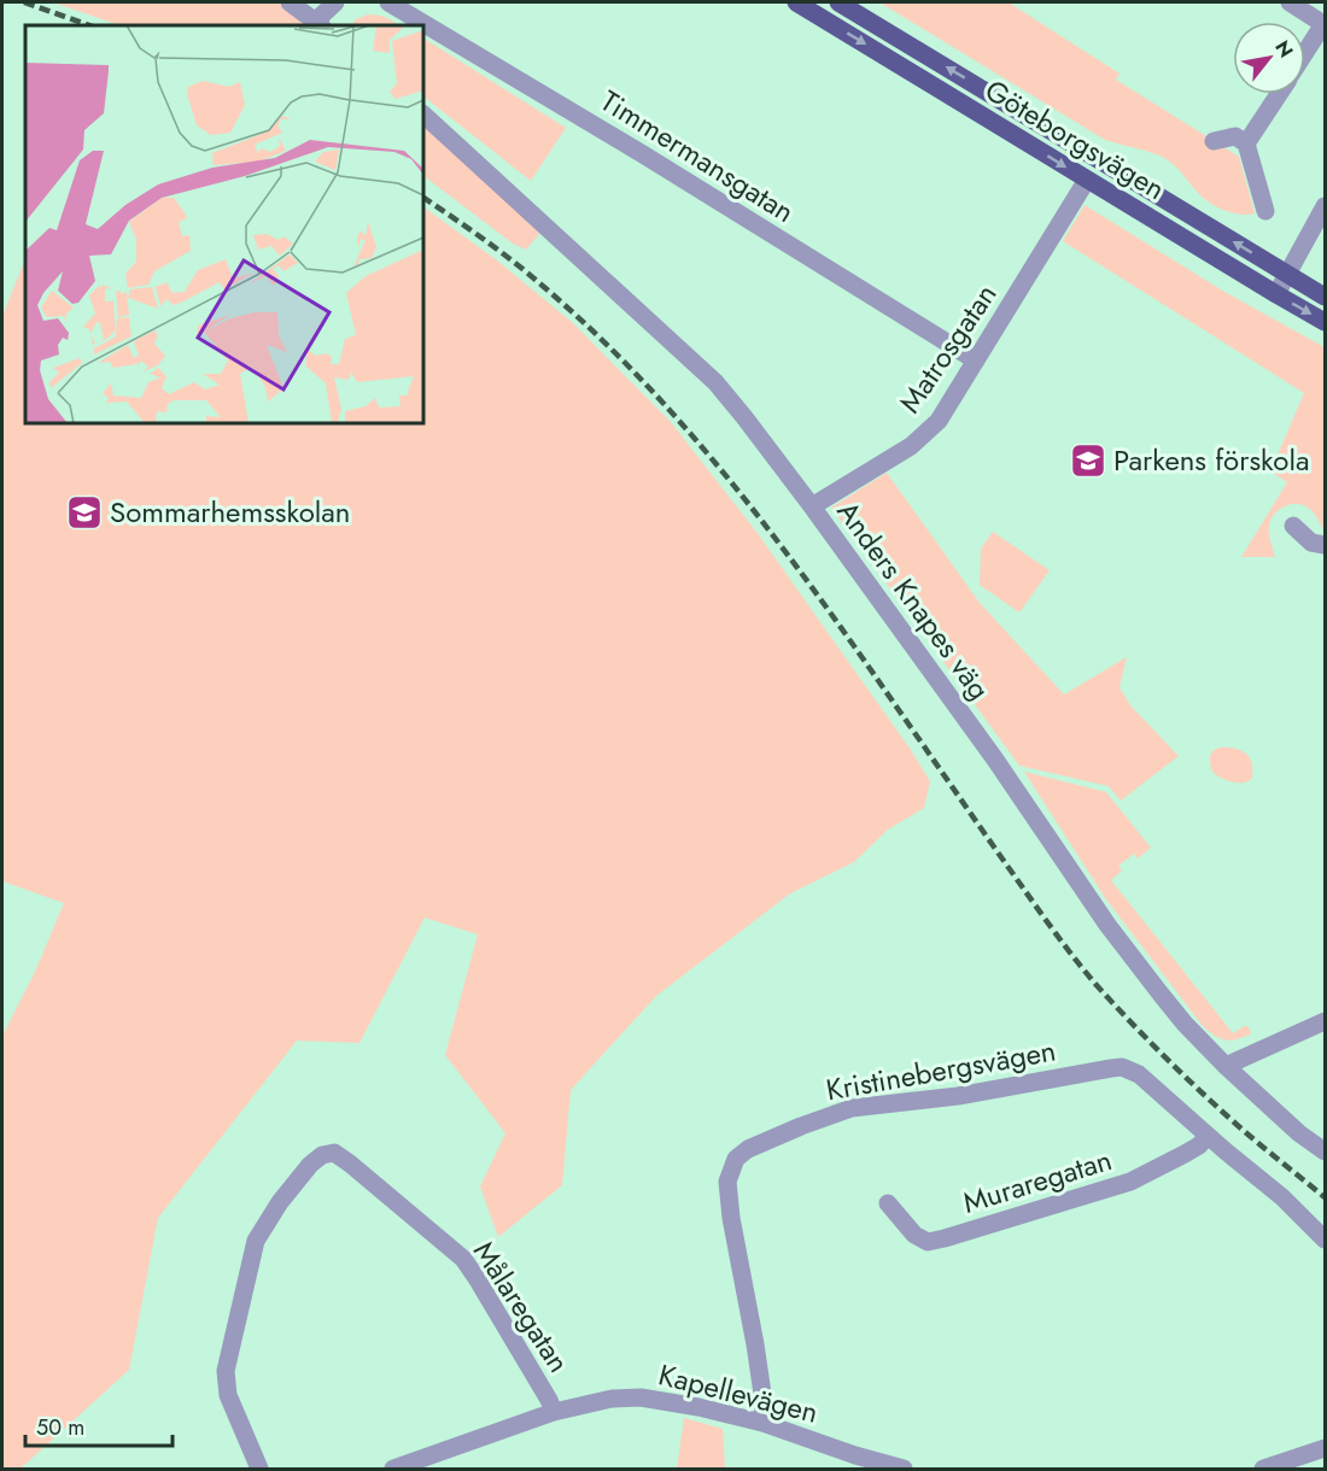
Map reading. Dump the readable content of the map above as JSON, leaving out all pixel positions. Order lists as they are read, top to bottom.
{
  "streets": {
    "main road": ["Göteborgsvägen"],
    "street": [
      "Timmermansgatan",
      "Matrosgatan",
      "Anders Knapes väg",
      "Kristinebergsvägen",
      "Muraregatan",
      "Målaregatan",
      "Kapellevägen"
    ]
  },
  "crossings": [
    ["Göteborgsvägen", "Matrosgatan"],
    ["Timmermansgatan", "Matrosgatan"],
    ["Matrosgatan", "Anders Knapes väg"],
    ["Kristinebergsvägen", "Muraregatan"],
    ["Kristinebergsvägen", "Kapellevägen"],
    ["Målaregatan", "Kapellevägen"]
  ],
  "places": {
    "school or university": ["Parkens förskola", "Sommarhemsskolan"]
  },
  "scale_bar": "50 m",
  "north": "top right"
}
